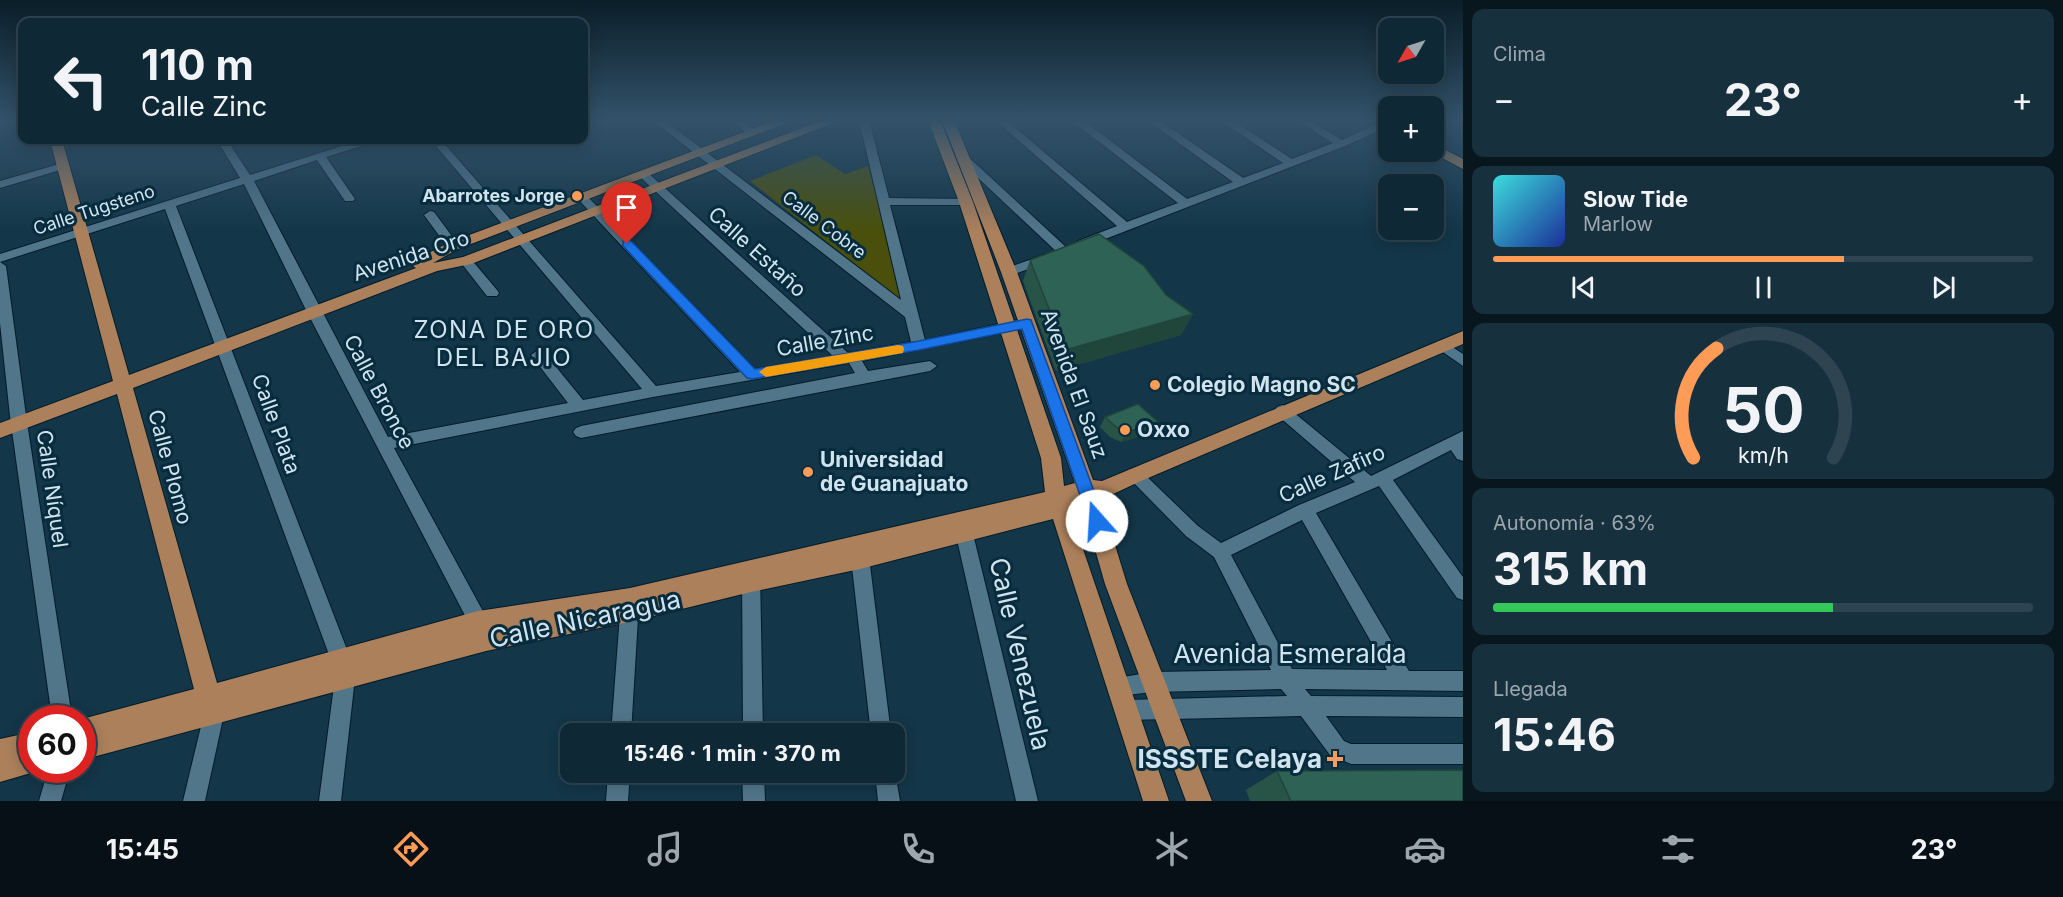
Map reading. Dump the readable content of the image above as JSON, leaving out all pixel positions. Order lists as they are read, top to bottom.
{
  "streets": {
    "main road": [
      "Avenida Oro",
      "Avenida El Sauz",
      "Calle Plomo",
      "Calle Nicaragua"
    ],
    "street": [
      "Calle Tugsteno",
      "Calle Cobre",
      "Calle Estaño",
      "Calle Zinc",
      "Calle Bronce",
      "Calle Plata",
      "Calle Zafiro",
      "Calle Níquel",
      "Calle Venezuela",
      "Avenida Esmeralda"
    ]
  },
  "crossings": [
    ["Calle Tugsteno", "Calle Bronce"],
    ["Calle Tugsteno", "Calle Plata"],
    ["Calle Tugsteno", "Calle Plomo"],
    ["Calle Cobre", "Avenida Oro"],
    ["Calle Estaño", "Avenida Oro"],
    ["Calle Estaño", "Calle Zinc"],
    ["Avenida Oro", "Calle Bronce"],
    ["Avenida Oro", "Calle Plata"],
    ["Avenida Oro", "Calle Plomo"],
    ["Avenida Oro", "Calle Níquel"],
    ["Calle Zinc", "Avenida El Sauz"],
    ["Calle Zinc", "Calle Bronce"],
    ["Avenida El Sauz", "Calle Nicaragua"],
    ["Avenida El Sauz", "Avenida Esmeralda"],
    ["Calle Bronce", "Calle Nicaragua"],
    ["Calle Plata", "Calle Nicaragua"],
    ["Calle Plomo", "Calle Nicaragua"],
    ["Calle Nicaragua", "Calle Venezuela"]
  ],
  "districts": ["ZONA DE ORO DEL BAJIO"],
  "places": {
    "other": [
      "Abarrotes Jorge",
      "Colegio Magno SC",
      "Oxxo",
      "Universidad de Guanajuato"
    ],
    "health": ["ISSSTE Celaya"]
  },
  "north": "bottom left",
  "page": {
    "tile": [
      "Clima",
      ["Autonomía · 63%", "315 km"],
      ["Llegada", "15:46"]
    ],
    "map_buttons": ["+", "−"],
    "turn": ["110 m", "Calle Zinc"],
    "heat": ["−", "23°", "+"],
    "song": ["Slow Tide", "Marlow"],
    "limit": "60",
    "trip": "15:46 · 1 min · 370 m",
    "tabs": ["15:45", "23°"],
    "gauge": ["50", "km/h"]
  }
}
